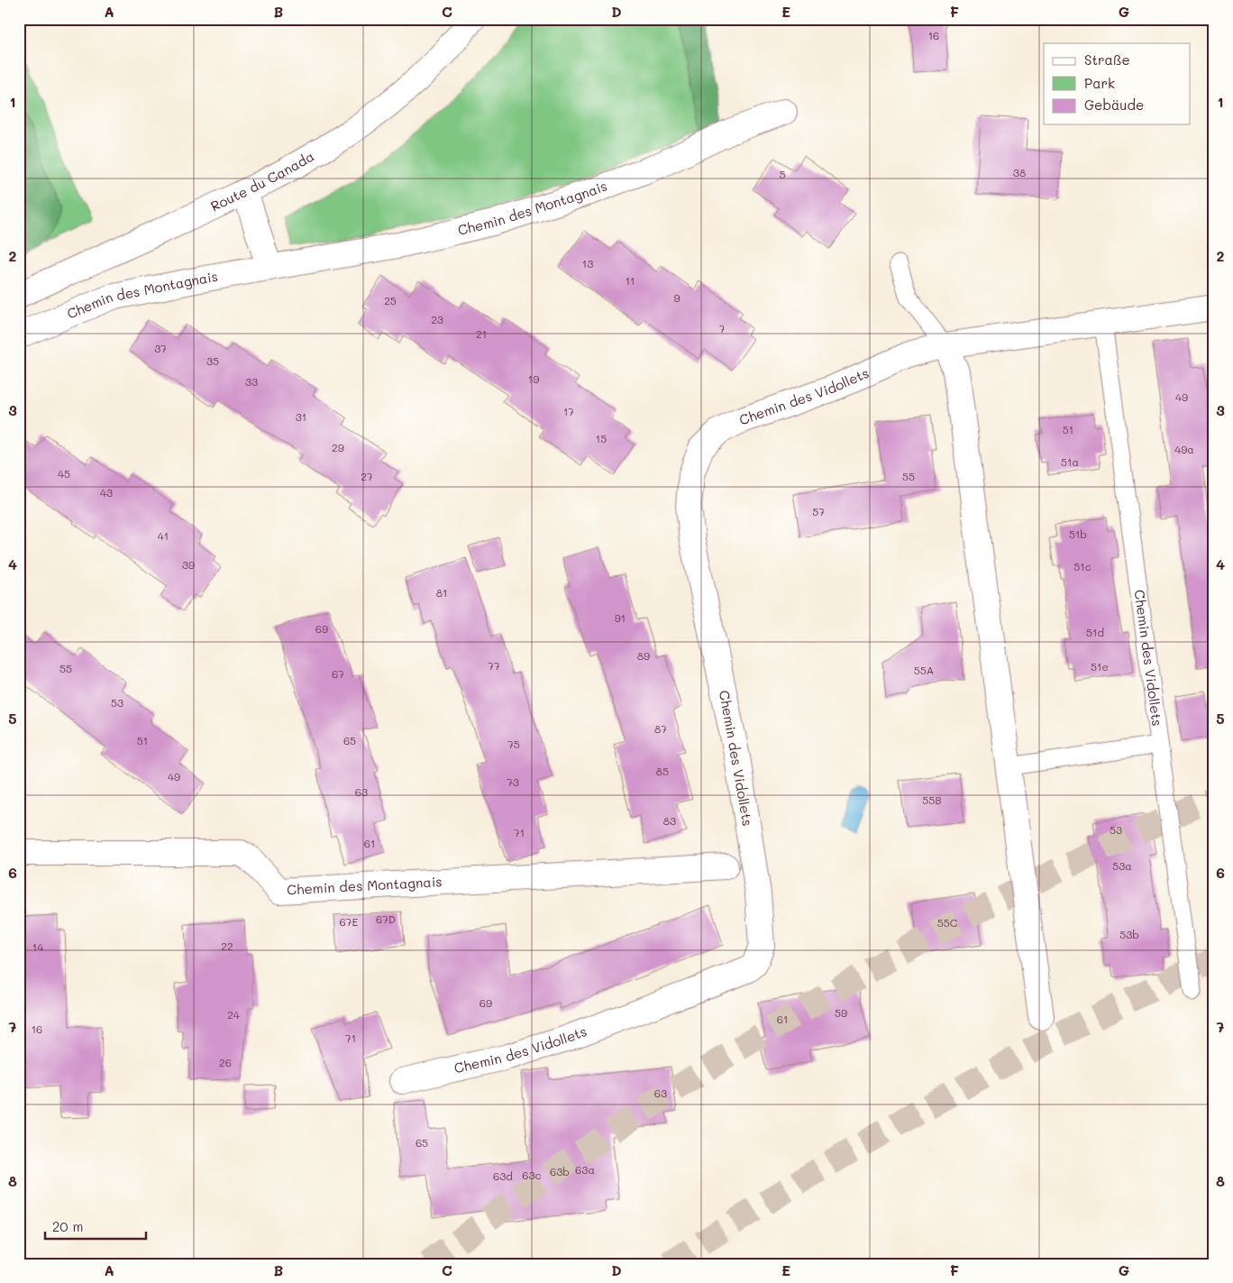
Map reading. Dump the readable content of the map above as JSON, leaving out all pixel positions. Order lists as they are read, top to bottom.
{
  "streets": {
    "street": ["Route du Canada", "Chemin des Montagnais", "Chemin des Vidollets"]
  },
  "house_numbers": [
    "16",
    "38",
    "5",
    "13",
    "11",
    "9",
    "25",
    "23",
    "7",
    "21",
    "37",
    "35",
    "19",
    "33",
    "49",
    "17",
    "31",
    "51",
    "15",
    "29",
    "49a",
    "51a",
    "45",
    "27",
    "55",
    "43",
    "57",
    "51b",
    "41",
    "39",
    "51c",
    "81",
    "91",
    "69",
    "51d",
    "89",
    "77",
    "51e",
    "55",
    "55A",
    "67",
    "53",
    "87",
    "51",
    "65",
    "75",
    "85",
    "49",
    "73",
    "63",
    "55B",
    "83",
    "53",
    "71",
    "61",
    "53a",
    "67D",
    "67E",
    "55C",
    "53b",
    "22",
    "14",
    "69",
    "59",
    "24",
    "61",
    "16",
    "71",
    "26",
    "63",
    "65",
    "63a",
    "63b",
    "63c",
    "63d"
  ],
  "legend": ["Straße", "Park", "Gebäude"],
  "scale_bar": "20 m",
  "grid": {
    "columns": [
      "A",
      "B",
      "C",
      "D",
      "E",
      "F",
      "G"
    ],
    "rows": [
      "1",
      "2",
      "3",
      "4",
      "5",
      "6",
      "7",
      "8"
    ]
  }
}
